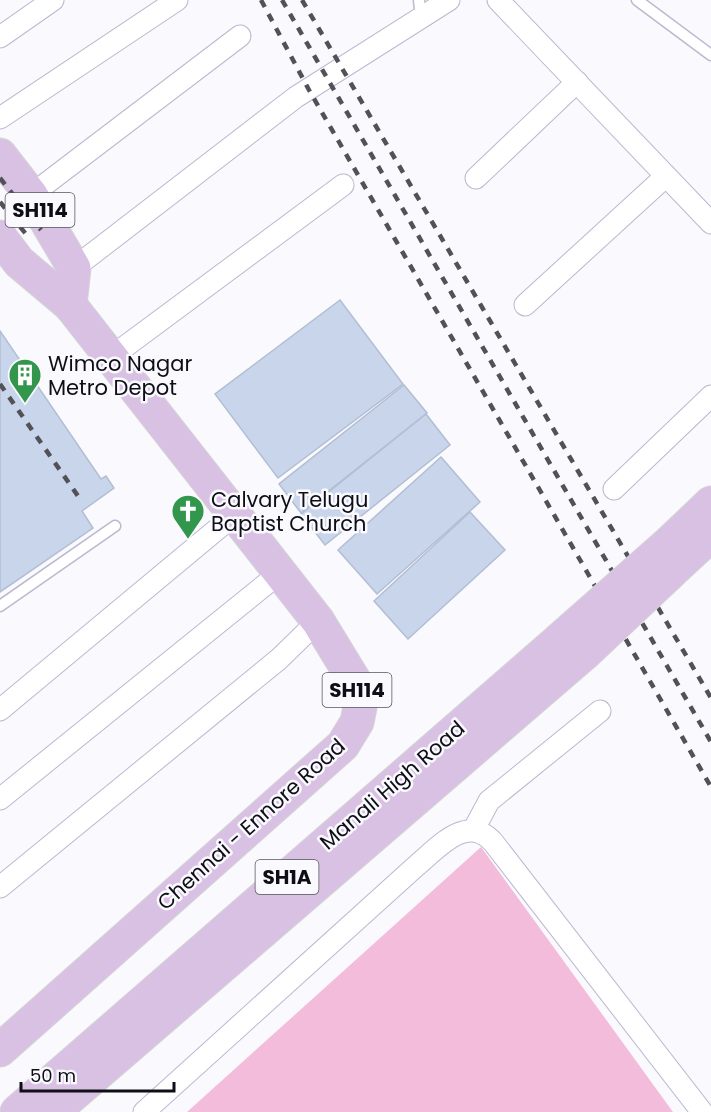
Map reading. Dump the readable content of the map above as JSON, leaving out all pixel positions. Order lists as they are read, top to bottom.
{
  "streets": {
    "main road": [
      "SH114",
      "Manali High Road",
      "Chennai - Ennore Road",
      "SH1A"
    ]
  },
  "places": {
    "building": ["Wimco Nagar Metro Depot"],
    "church": ["Calvary Telugu Baptist Church"]
  },
  "scale_bar": "50 m"
}
